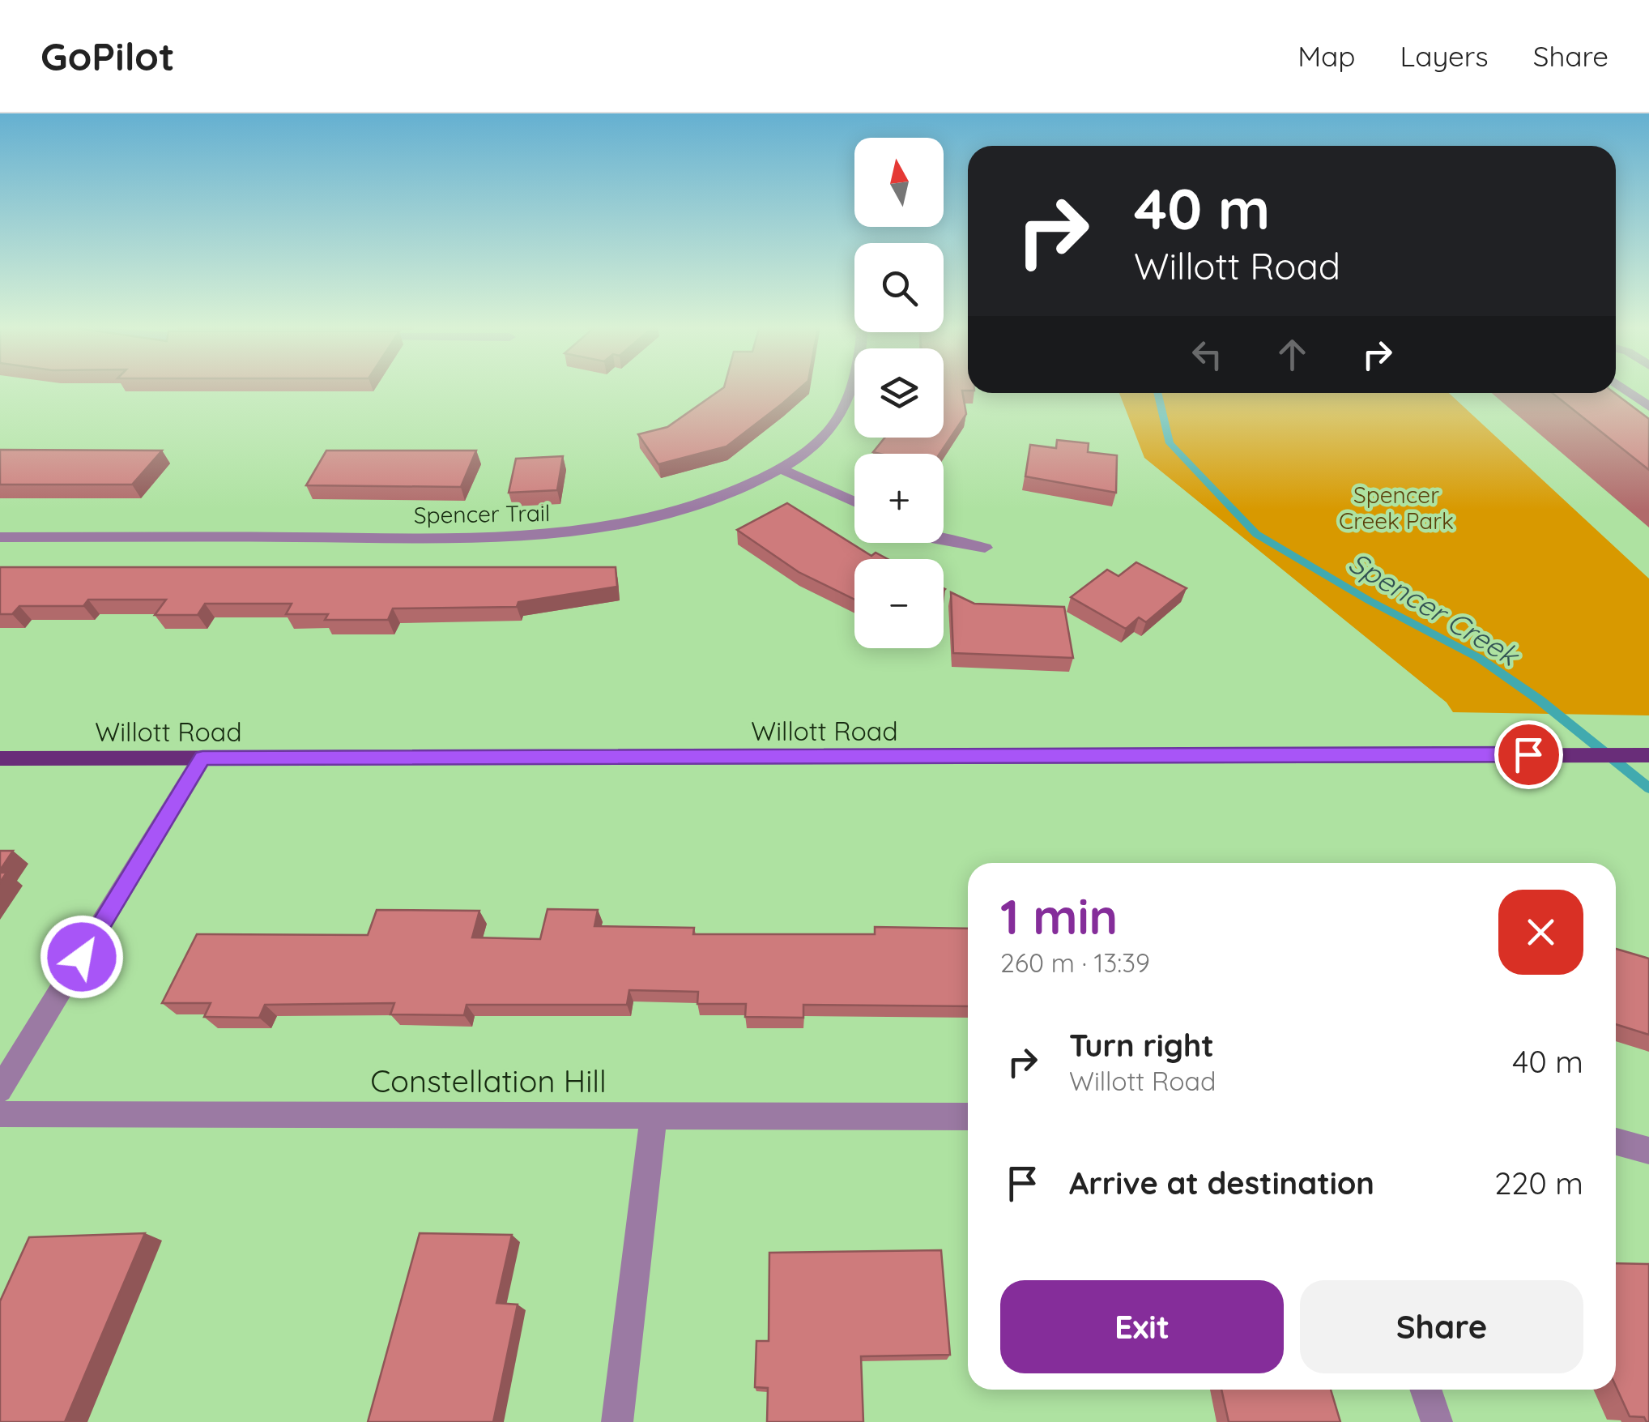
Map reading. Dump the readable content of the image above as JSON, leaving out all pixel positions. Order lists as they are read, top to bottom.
{
  "streets": {
    "main road": ["Willott Road"],
    "street": ["Spencer Trail", "Constellation Hill"]
  },
  "water": ["Spencer Creek"],
  "parks": ["Spencer Creek Park"],
  "north": "top",
  "page": {
    "header": "GoPilot",
    "nav": ["Map", "Layers", "Share"],
    "map_buttons": ["+", "−"],
    "turn": ["40 m", "Willott Road"],
    "heading": ["1 min", "260 m · 13:39"],
    "list": [
      {
        "name": "Turn right",
        "note": "Willott Road",
        "value": "40 m"
      },
      {
        "name": "Arrive at destination",
        "value": "220 m"
      }
    ],
    "buttons": ["Exit", "Share"]
  }
}
